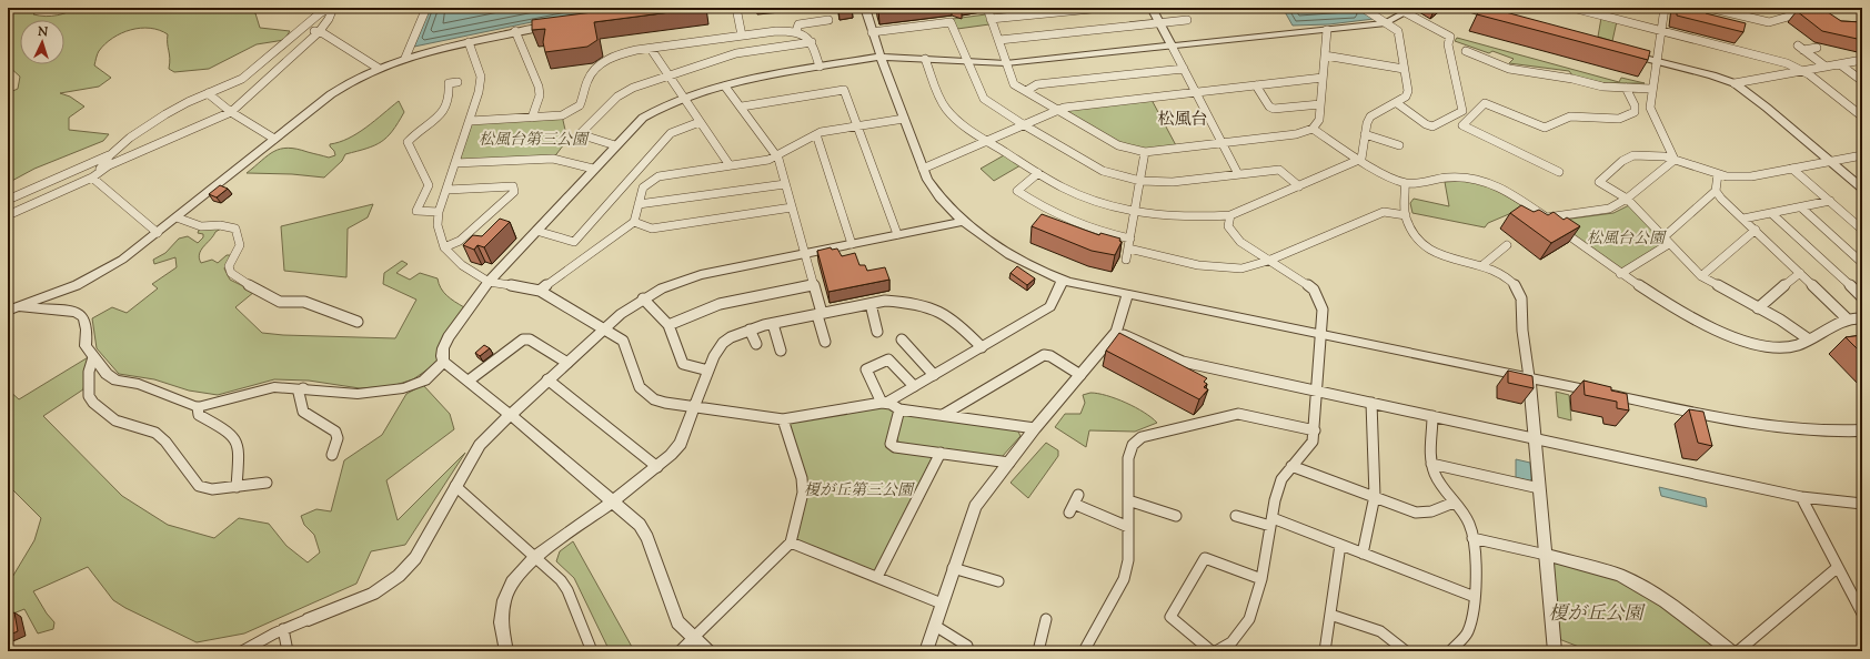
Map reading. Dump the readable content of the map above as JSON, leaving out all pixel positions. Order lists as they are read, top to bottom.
{
  "districts": ["松風台"],
  "parks": [
    "松風台第三公園",
    "松風台公園",
    "榎が丘第三公園",
    "榎が丘公園"
  ],
  "north": "top"
}
